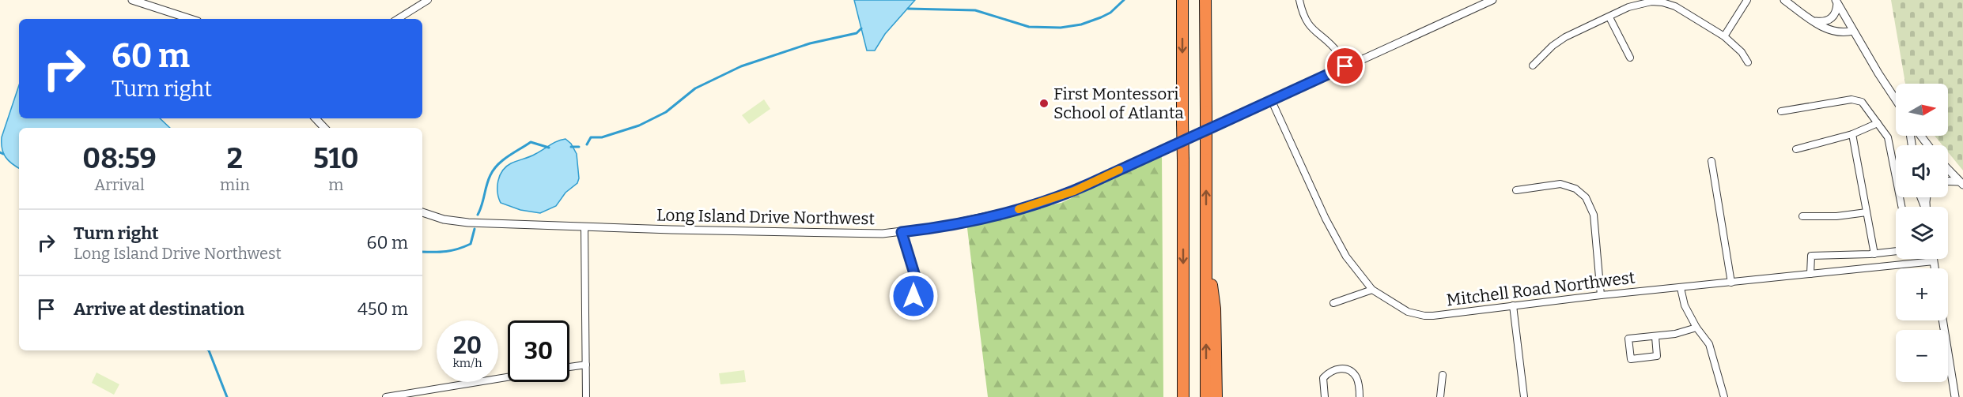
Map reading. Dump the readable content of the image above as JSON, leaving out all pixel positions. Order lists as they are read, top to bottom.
{
  "streets": {
    "street": ["Long Island Drive Northwest", "Mitchell Road Northwest"]
  },
  "crossings": [
    ["Long Island Drive Northwest", "Mitchell Road Northwest"]
  ],
  "places": ["First Montessori School of Atlanta"],
  "north": "right",
  "page": {
    "turn": ["60 m", "Turn right"],
    "map_buttons": ["+", "−"],
    "eta": [
      "08:59",
      "Arrival",
      "2",
      "min",
      "510",
      "m"
    ],
    "list": [
      {
        "name": "Turn right",
        "note": "Long Island Drive Northwest",
        "value": "60 m"
      },
      {
        "name": "Arrive at destination",
        "value": "450 m"
      }
    ],
    "speed": "20 km/h",
    "limit": "30"
  }
}
